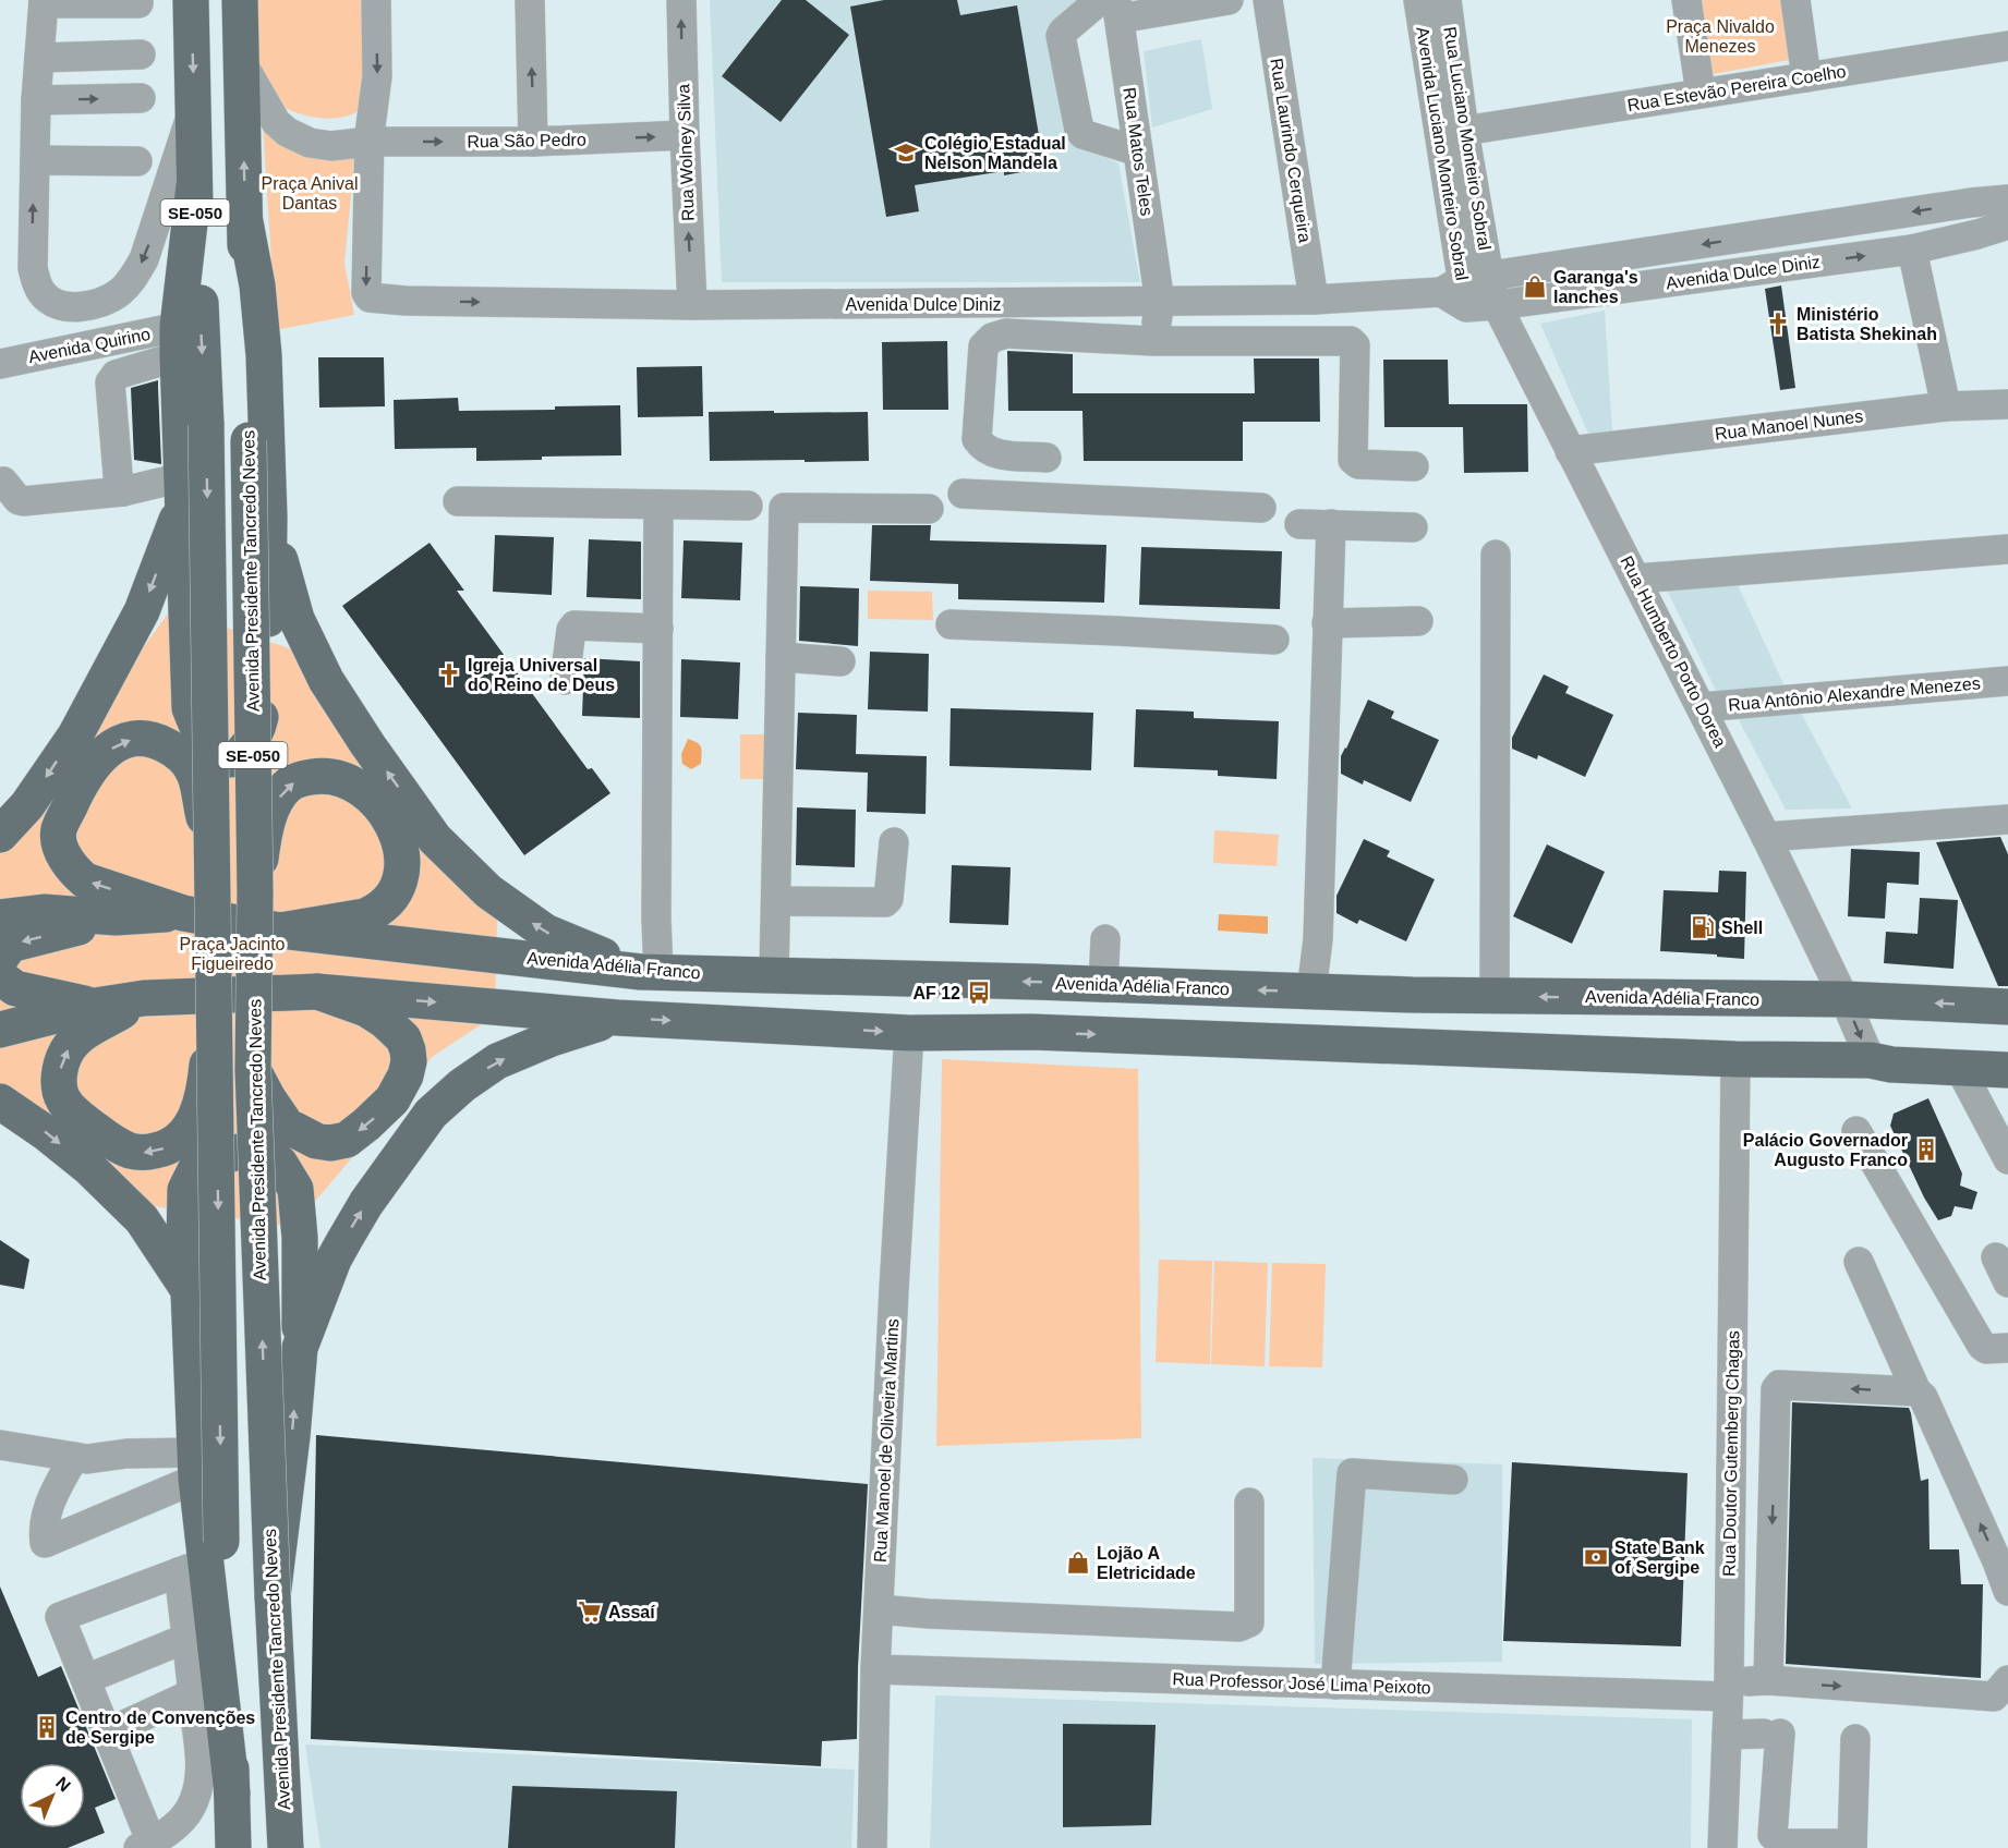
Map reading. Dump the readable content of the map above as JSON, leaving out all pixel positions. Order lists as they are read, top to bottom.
{
  "streets": {
    "main road": ["SE-050", "Avenida Presidente Tancredo Neves", "Avenida Adélia Franco"],
    "street": [
      "Rua Estevão Pereira Coelho",
      "Rua Luciano Monteiro Sobral",
      "Rua São Pedro",
      "Rua Laurindo Cerqueira",
      "Rua Matos Teles",
      "Rua Wolney Silva",
      "Avenida Luciano Monteiro Sobral",
      "Avenida Dulce Diniz",
      "Avenida Quirino",
      "Rua Manoel Nunes",
      "Rua Humberto Porto Dorea",
      "Rua Antônio Alexandre Menezes",
      "Rua Manoel de Oliveira Martins",
      "Rua Doutor Gutemberg Chagas",
      "Rua Professor José Lima Peixoto"
    ]
  },
  "crossings": [
    ["Rua Estevão Pereira Coelho", "Rua Luciano Monteiro Sobral"],
    ["Rua Luciano Monteiro Sobral", "Avenida Luciano Monteiro Sobral"],
    ["Rua Luciano Monteiro Sobral", "Avenida Dulce Diniz"],
    ["Rua Luciano Monteiro Sobral", "Rua Humberto Porto Dorea"],
    ["Rua São Pedro", "Rua Wolney Silva"],
    ["Rua São Pedro", "Avenida Dulce Diniz"],
    ["Rua São Pedro", "Avenida Presidente Tancredo Neves"],
    ["Rua Laurindo Cerqueira", "Avenida Dulce Diniz"],
    ["Rua Matos Teles", "Avenida Dulce Diniz"],
    ["Rua Wolney Silva", "Avenida Dulce Diniz"],
    ["Avenida Luciano Monteiro Sobral", "Avenida Dulce Diniz"],
    ["Avenida Luciano Monteiro Sobral", "Rua Humberto Porto Dorea"],
    ["Avenida Dulce Diniz", "Rua Humberto Porto Dorea"],
    ["Rua Manoel Nunes", "Rua Humberto Porto Dorea"],
    ["Rua Humberto Porto Dorea", "Rua Antônio Alexandre Menezes"],
    ["Rua Humberto Porto Dorea", "Avenida Adélia Franco"],
    ["Rua Manoel de Oliveira Martins", "Rua Professor José Lima Peixoto"],
    ["Rua Doutor Gutemberg Chagas", "Rua Professor José Lima Peixoto"]
  ],
  "one_way": ["Rua São Pedro"],
  "parks": ["Praça Nivaldo Menezes", "Praça Anival Dantas", "Praça Jacinto Figueiredo"],
  "places": {
    "school or university": ["Colégio Estadual Nelson Mandela"],
    "shop": ["Garanga's lanches", "Lojão A Eletricidade"],
    "church": ["Ministério Batista Shekinah", "Igreja Universal do Reino de Deus"],
    "fuel station": ["Shell"],
    "bus stop": ["AF 12"],
    "building": ["Palácio Governador Augusto Franco", "Centro de Convenções de Sergipe"],
    "bank": ["State Bank of Sergipe"],
    "supermarket": ["Assaí"]
  },
  "north": "top right"
}
